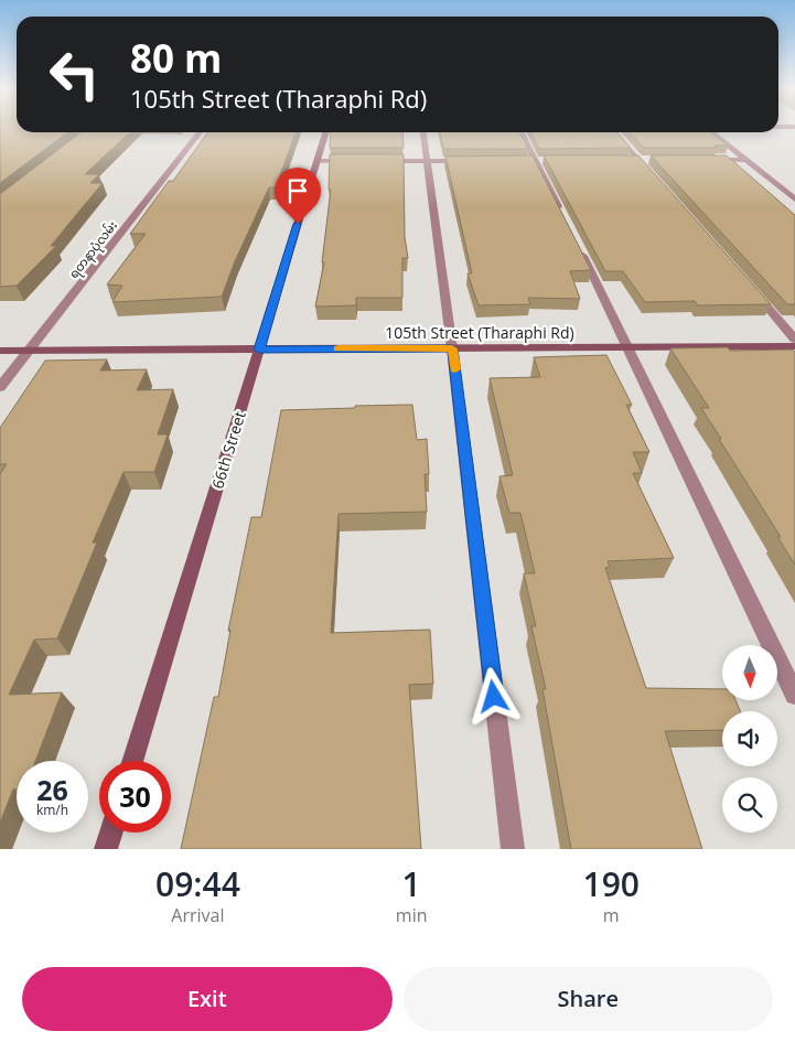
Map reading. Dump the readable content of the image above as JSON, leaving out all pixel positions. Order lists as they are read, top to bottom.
{
  "streets": {
    "street": ["ရတနာပုံလမ်း", "105th Street (Tharaphi Rd)", "66th Street"]
  },
  "crossings": [
    ["ရတနာပုံလမ်း", "105th Street (Tharaphi Rd)"],
    ["105th Street (Tharaphi Rd)", "66th Street"]
  ],
  "north": "bottom",
  "page": {
    "turn": ["80 m", "105th Street (Tharaphi Rd)"],
    "speed": "26 km/h",
    "limit": "30",
    "eta": [
      "09:44",
      "Arrival",
      "1",
      "min",
      "190",
      "m"
    ],
    "buttons": ["Exit", "Share"]
  }
}
